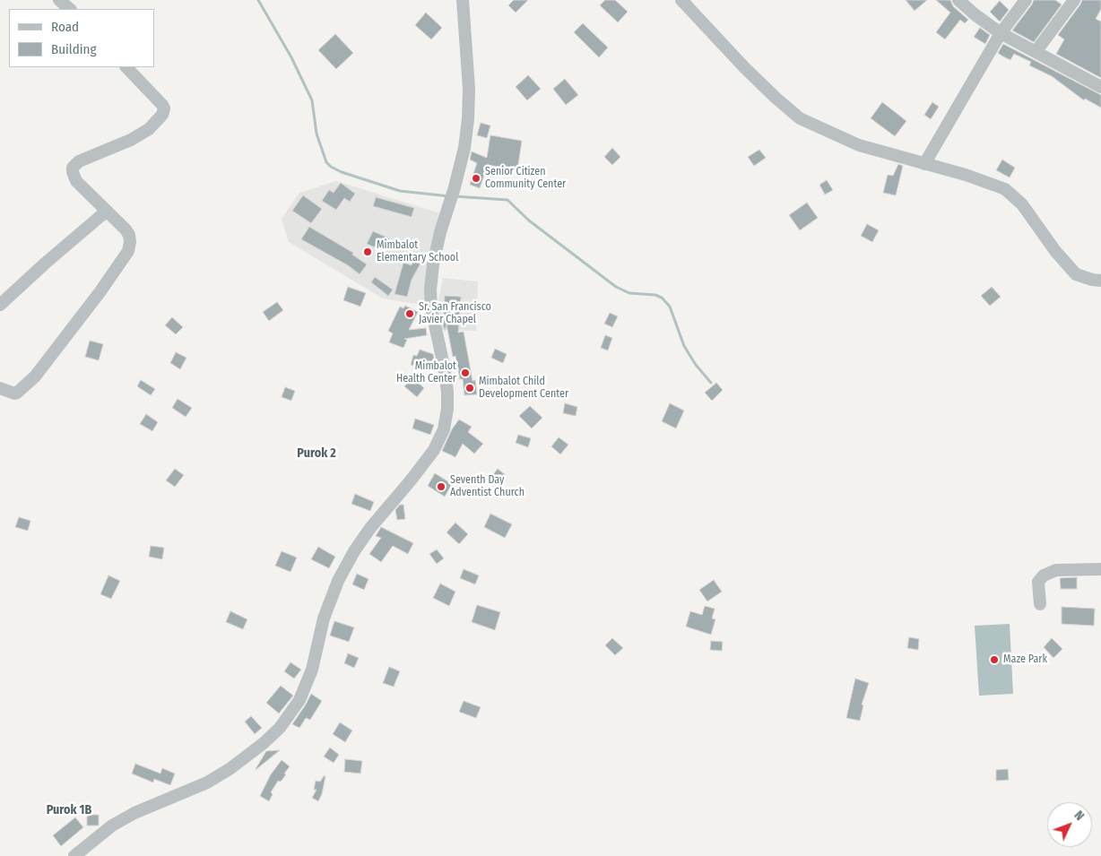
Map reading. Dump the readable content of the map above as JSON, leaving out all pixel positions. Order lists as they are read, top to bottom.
{
  "districts": ["Purok 2", "Purok 1B"],
  "places": [
    "Senior Citizen Community Center",
    "Mimbalot Elementary School",
    "Sr. San Francisco Javier Chapel",
    "Mimbalot Health Center",
    "Mimbalot Child Development Center",
    "Seventh Day Adventist Church",
    "Maze Park"
  ],
  "legend": ["Road", "Building"],
  "north": "top right"
}
